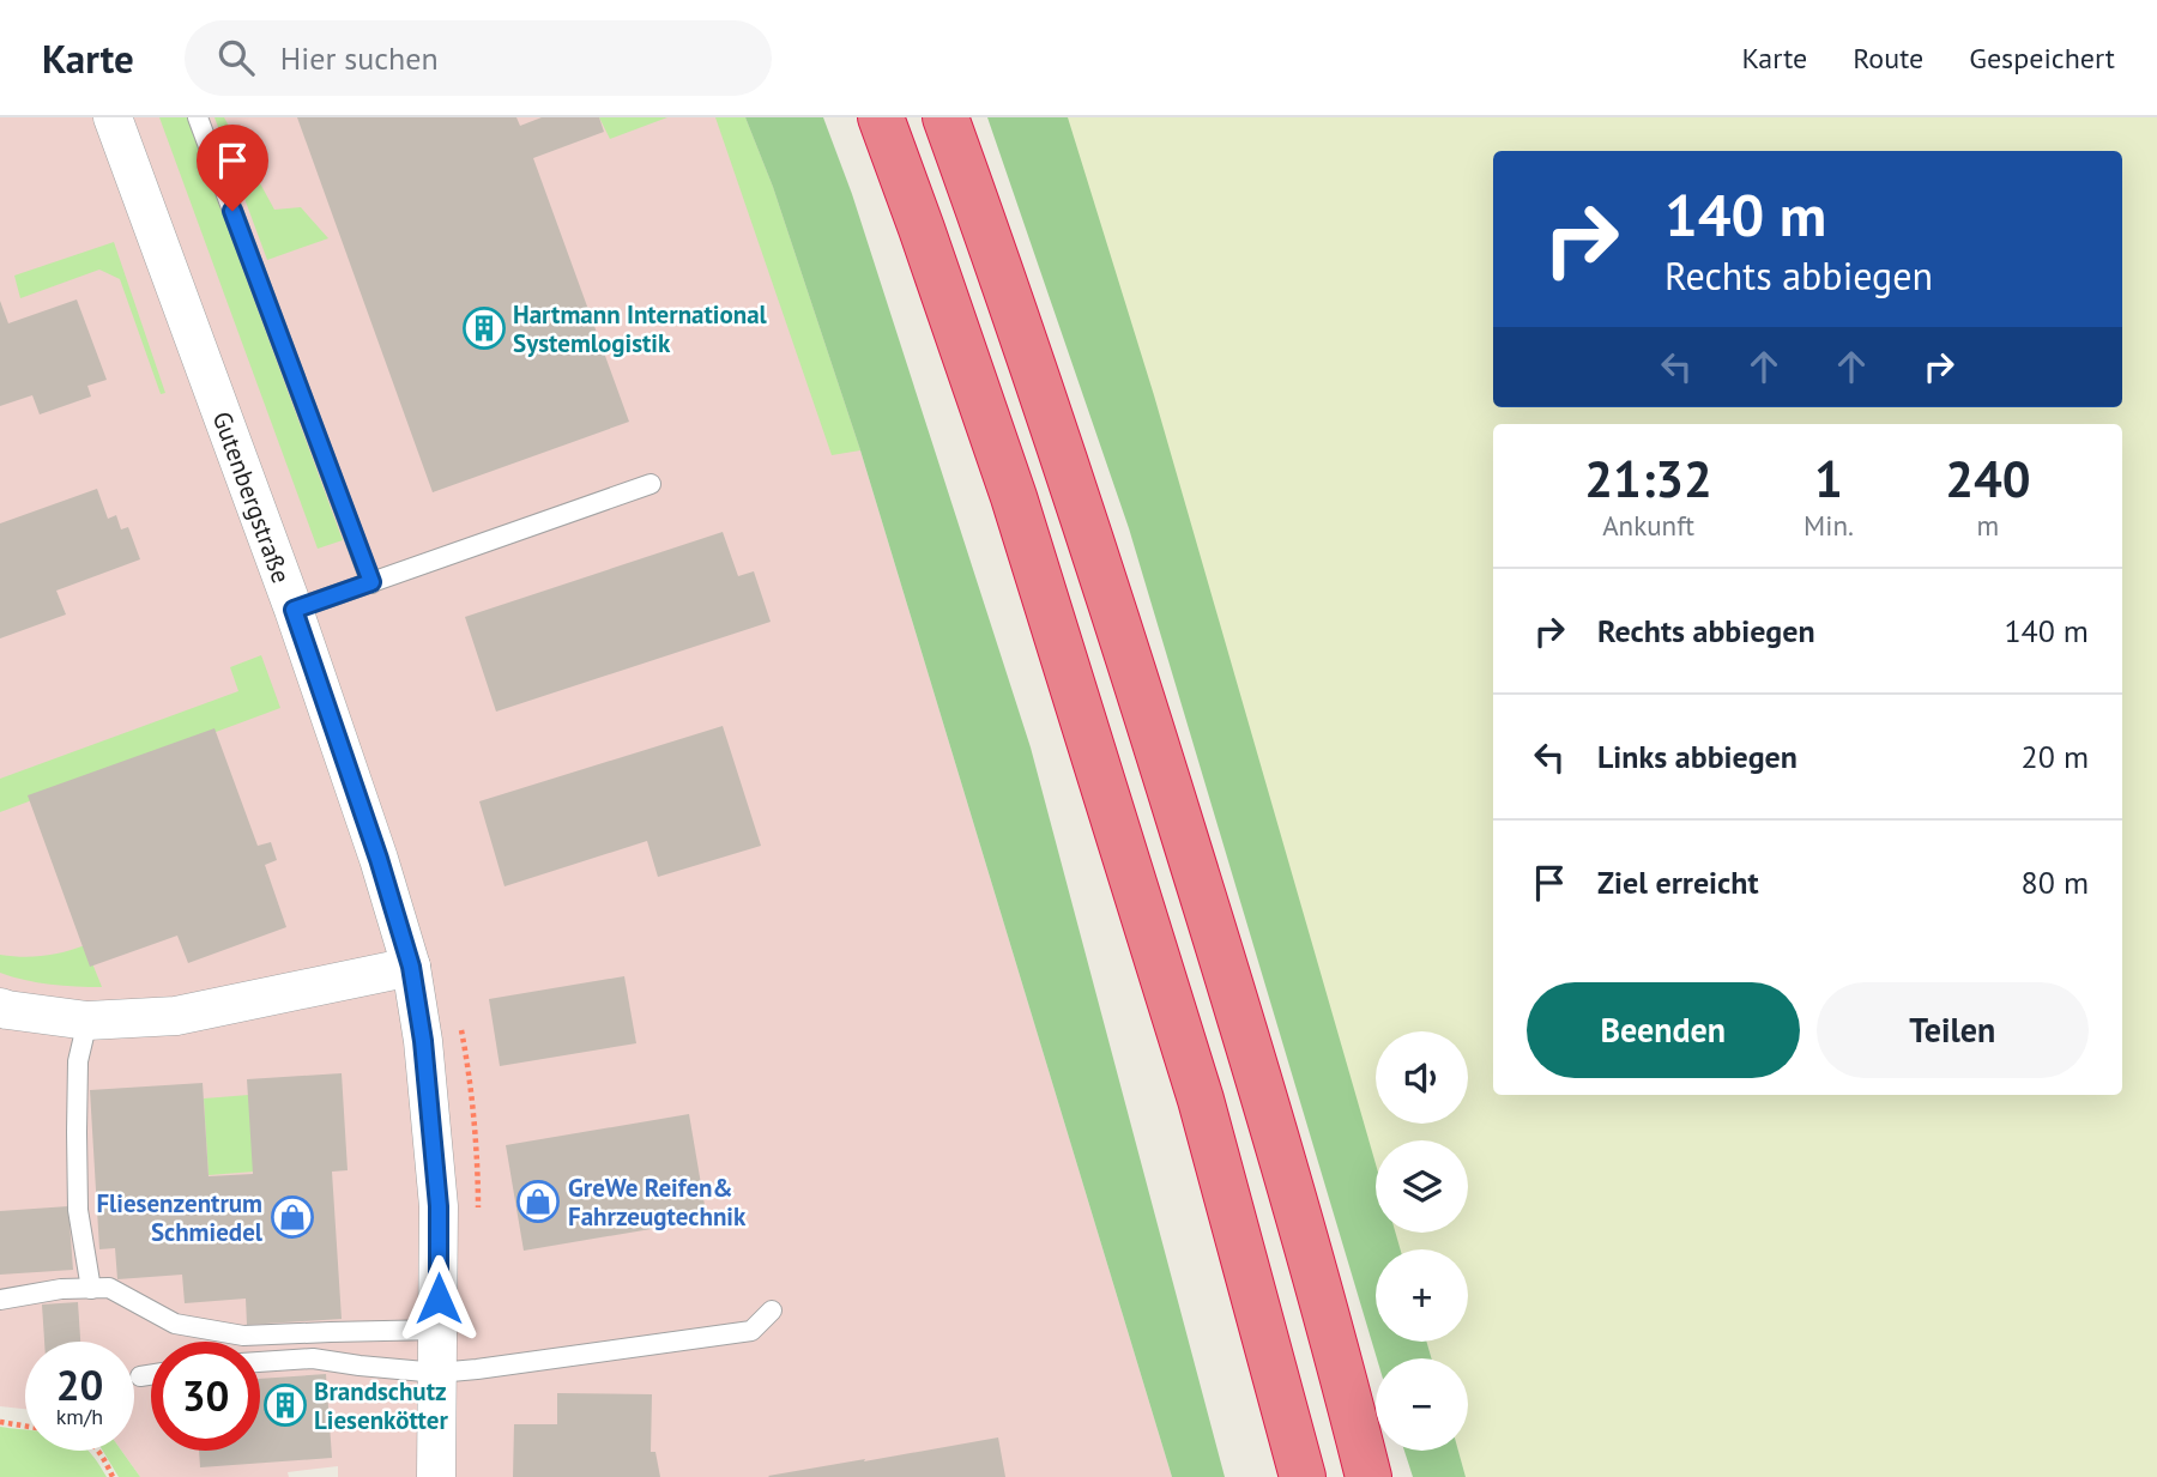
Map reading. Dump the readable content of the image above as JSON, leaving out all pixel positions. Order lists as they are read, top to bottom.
{
  "streets": {
    "street": ["Gutenbergstraße"]
  },
  "places": {
    "building": ["Hartmann International Systemlogistik", "Brandschutz Liesenkötter"],
    "shop": ["GreWe Reifen& Fahrzeugtechnik", "Fliesenzentrum Schmiedel"]
  },
  "page": {
    "header": "Karte",
    "search": "Hier suchen",
    "nav": ["Karte", "Route", "Gespeichert"],
    "turn": ["140 m", "Rechts abbiegen"],
    "eta": [
      "21:32",
      "Ankunft",
      "1",
      "Min.",
      "240",
      "m"
    ],
    "list": [
      {
        "name": "Rechts abbiegen",
        "value": "140 m"
      },
      {
        "name": "Links abbiegen",
        "value": "20 m"
      },
      {
        "name": "Ziel erreicht",
        "value": "80 m"
      }
    ],
    "buttons": ["Beenden", "Teilen"],
    "map_buttons": ["+", "−"],
    "speed": "20 km/h",
    "limit": "30"
  }
}
